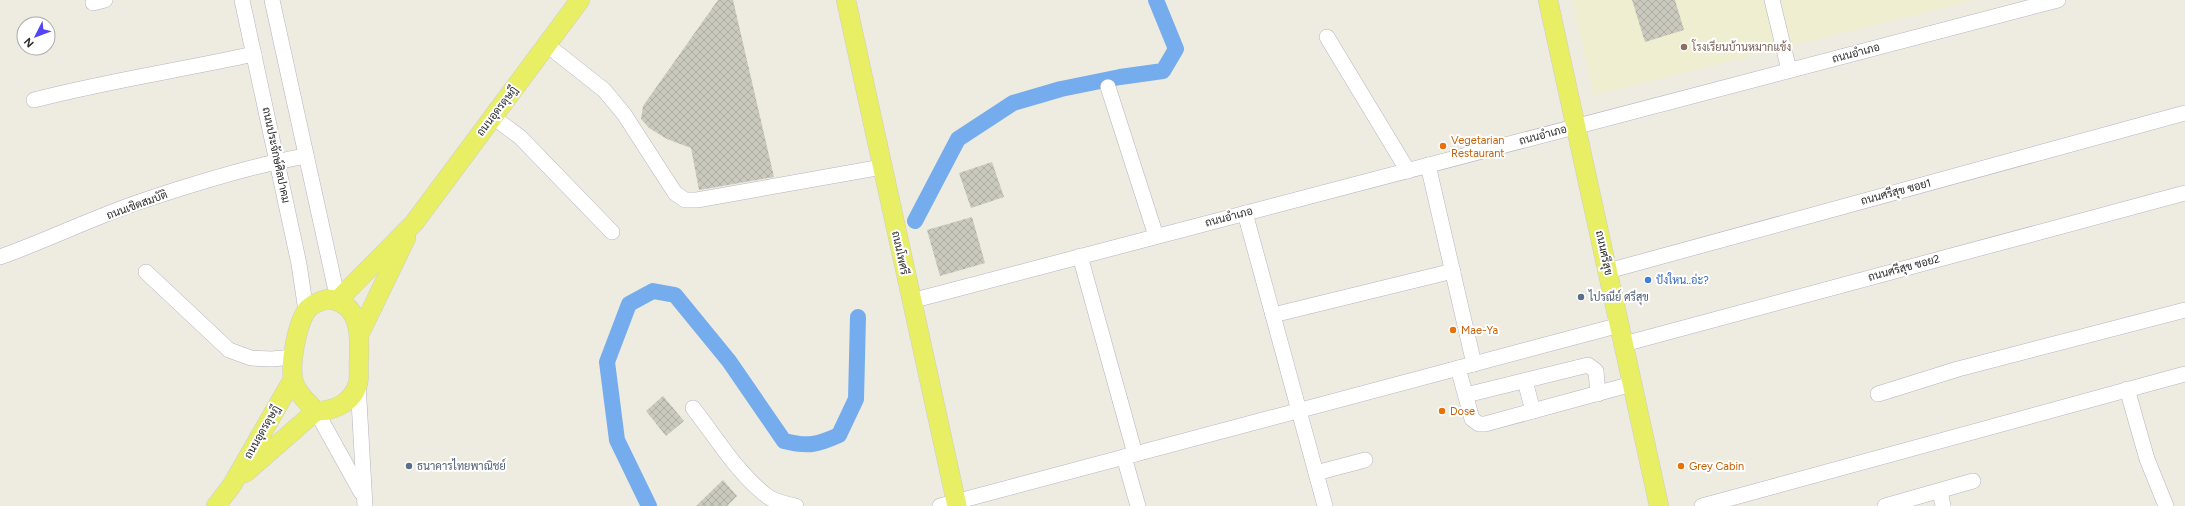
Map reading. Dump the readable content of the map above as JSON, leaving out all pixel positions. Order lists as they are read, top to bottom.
{
  "streets": {
    "main road": ["ถนนอุดรดุษฎี", "ถนนโพศรี", "ถนนศรีสุข"],
    "street": [
      "ถนนอำเภอ",
      "ถนนประจักษ์ศิลปาคม",
      "ถนนศรีสุข ซอย1",
      "ถนนเชิดสมบัติ",
      "ถนนศรีสุข ซอย2"
    ]
  },
  "crossings": [
    ["ถนนอำเภอ", "ถนนโพศรี"],
    ["ถนนอำเภอ", "ถนนศรีสุข"],
    ["ถนนอุดรดุษฎี", "ถนนประจักษ์ศิลปาคม"],
    ["ถนนประจักษ์ศิลปาคม", "ถนนเชิดสมบัติ"],
    ["ถนนศรีสุข ซอย1", "ถนนศรีสุข"],
    ["ถนนศรีสุข", "ถนนศรีสุข ซอย2"]
  ],
  "places": [
    "โรงเรียนบ้านหมากแข้ง",
    "Vegetarian Restaurant",
    "ปังใหน..อ่ะ?",
    "ไปรณีย์ ศรีสุข",
    "Mae-Ya",
    "Dose",
    "ธนาคารไทยพาณิชย์",
    "Grey Cabin"
  ],
  "north": "bottom left"
}
